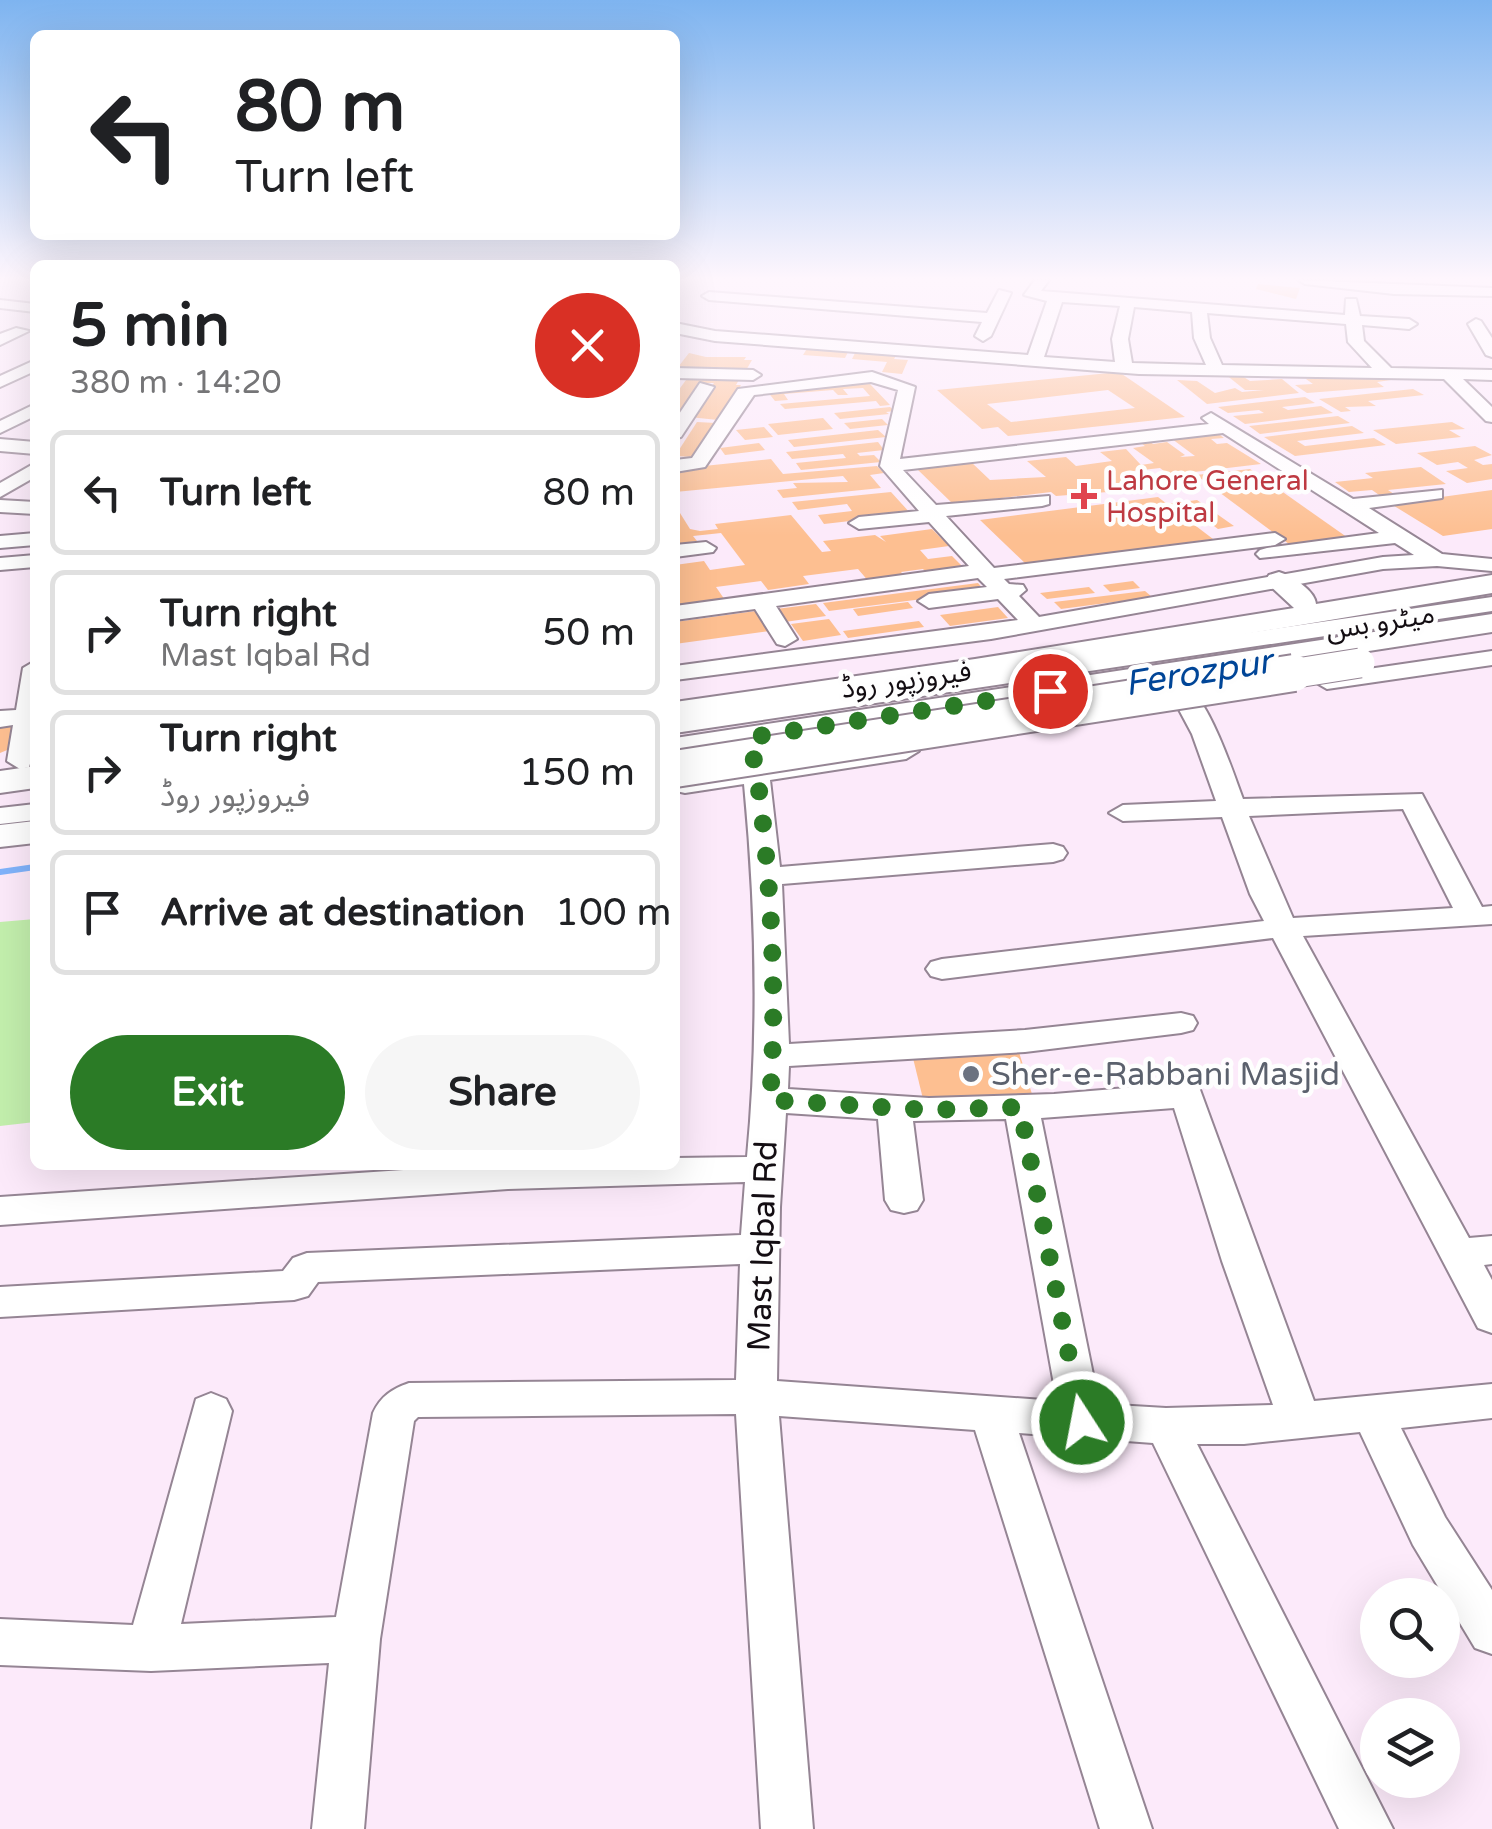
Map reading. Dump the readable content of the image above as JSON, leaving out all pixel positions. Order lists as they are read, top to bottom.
{
  "streets": {
    "main road": ["فیروزپور روڈ"],
    "street": ["میٹرو بس", "Mast Iqbal Rd"]
  },
  "crossings": [
    ["میٹرو بس", "فیروزپور روڈ"],
    ["فیروزپور روڈ", "Mast Iqbal Rd"]
  ],
  "water": ["Ferozpur"],
  "places": {
    "health": ["Lahore General Hospital"],
    "other": ["Sher-e-Rabbani Masjid"]
  },
  "page": {
    "turn": ["80 m", "Turn left"],
    "heading": ["5 min", "380 m · 14:20"],
    "list": [
      {
        "name": "Turn left",
        "value": "80 m"
      },
      {
        "name": "Turn right",
        "note": "Mast Iqbal Rd",
        "value": "50 m"
      },
      {
        "name": "Turn right",
        "note": "فیروزپور روڈ",
        "value": "150 m"
      },
      {
        "name": "Arrive at destination",
        "value": "100 m"
      }
    ],
    "buttons": ["Exit", "Share"]
  }
}
